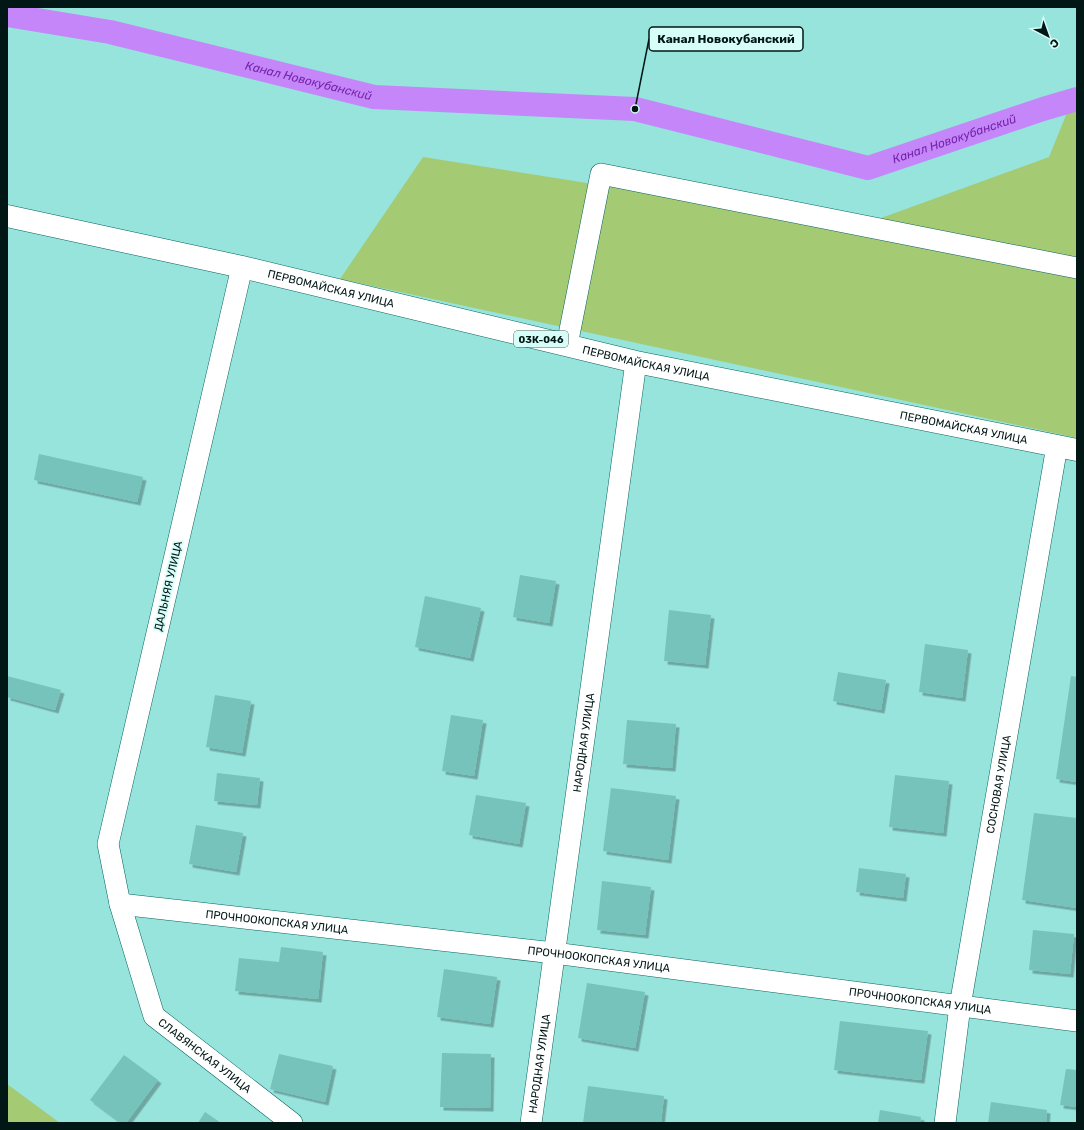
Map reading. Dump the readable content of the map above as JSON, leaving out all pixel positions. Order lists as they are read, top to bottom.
{
  "streets": {
    "main road": ["ПЕРВОМАЙСКАЯ УЛИЦА", "03К-046"],
    "street": [
      "ДАЛЬНЯЯ УЛИЦА",
      "НАРОДНАЯ УЛИЦА",
      "СОСНОВАЯ УЛИЦА",
      "ПРОЧНООКОПСКАЯ УЛИЦА",
      "СЛАВЯНСКАЯ УЛИЦА"
    ]
  },
  "crossings": [
    ["ПЕРВОМАЙСКАЯ УЛИЦА", "ДАЛЬНЯЯ УЛИЦА"],
    ["ПЕРВОМАЙСКАЯ УЛИЦА", "НАРОДНАЯ УЛИЦА"],
    ["ПЕРВОМАЙСКАЯ УЛИЦА", "СОСНОВАЯ УЛИЦА"],
    ["ДАЛЬНЯЯ УЛИЦА", "ПРОЧНООКОПСКАЯ УЛИЦА"],
    ["ДАЛЬНЯЯ УЛИЦА", "СЛАВЯНСКАЯ УЛИЦА"],
    ["НАРОДНАЯ УЛИЦА", "ПРОЧНООКОПСКАЯ УЛИЦА"],
    ["СОСНОВАЯ УЛИЦА", "ПРОЧНООКОПСКАЯ УЛИЦА"],
    ["ПРОЧНООКОПСКАЯ УЛИЦА", "СЛАВЯНСКАЯ УЛИЦА"]
  ],
  "water": ["Канал Новокубанский"],
  "places": ["Канал Новокубанский"],
  "north": "bottom right"
}
